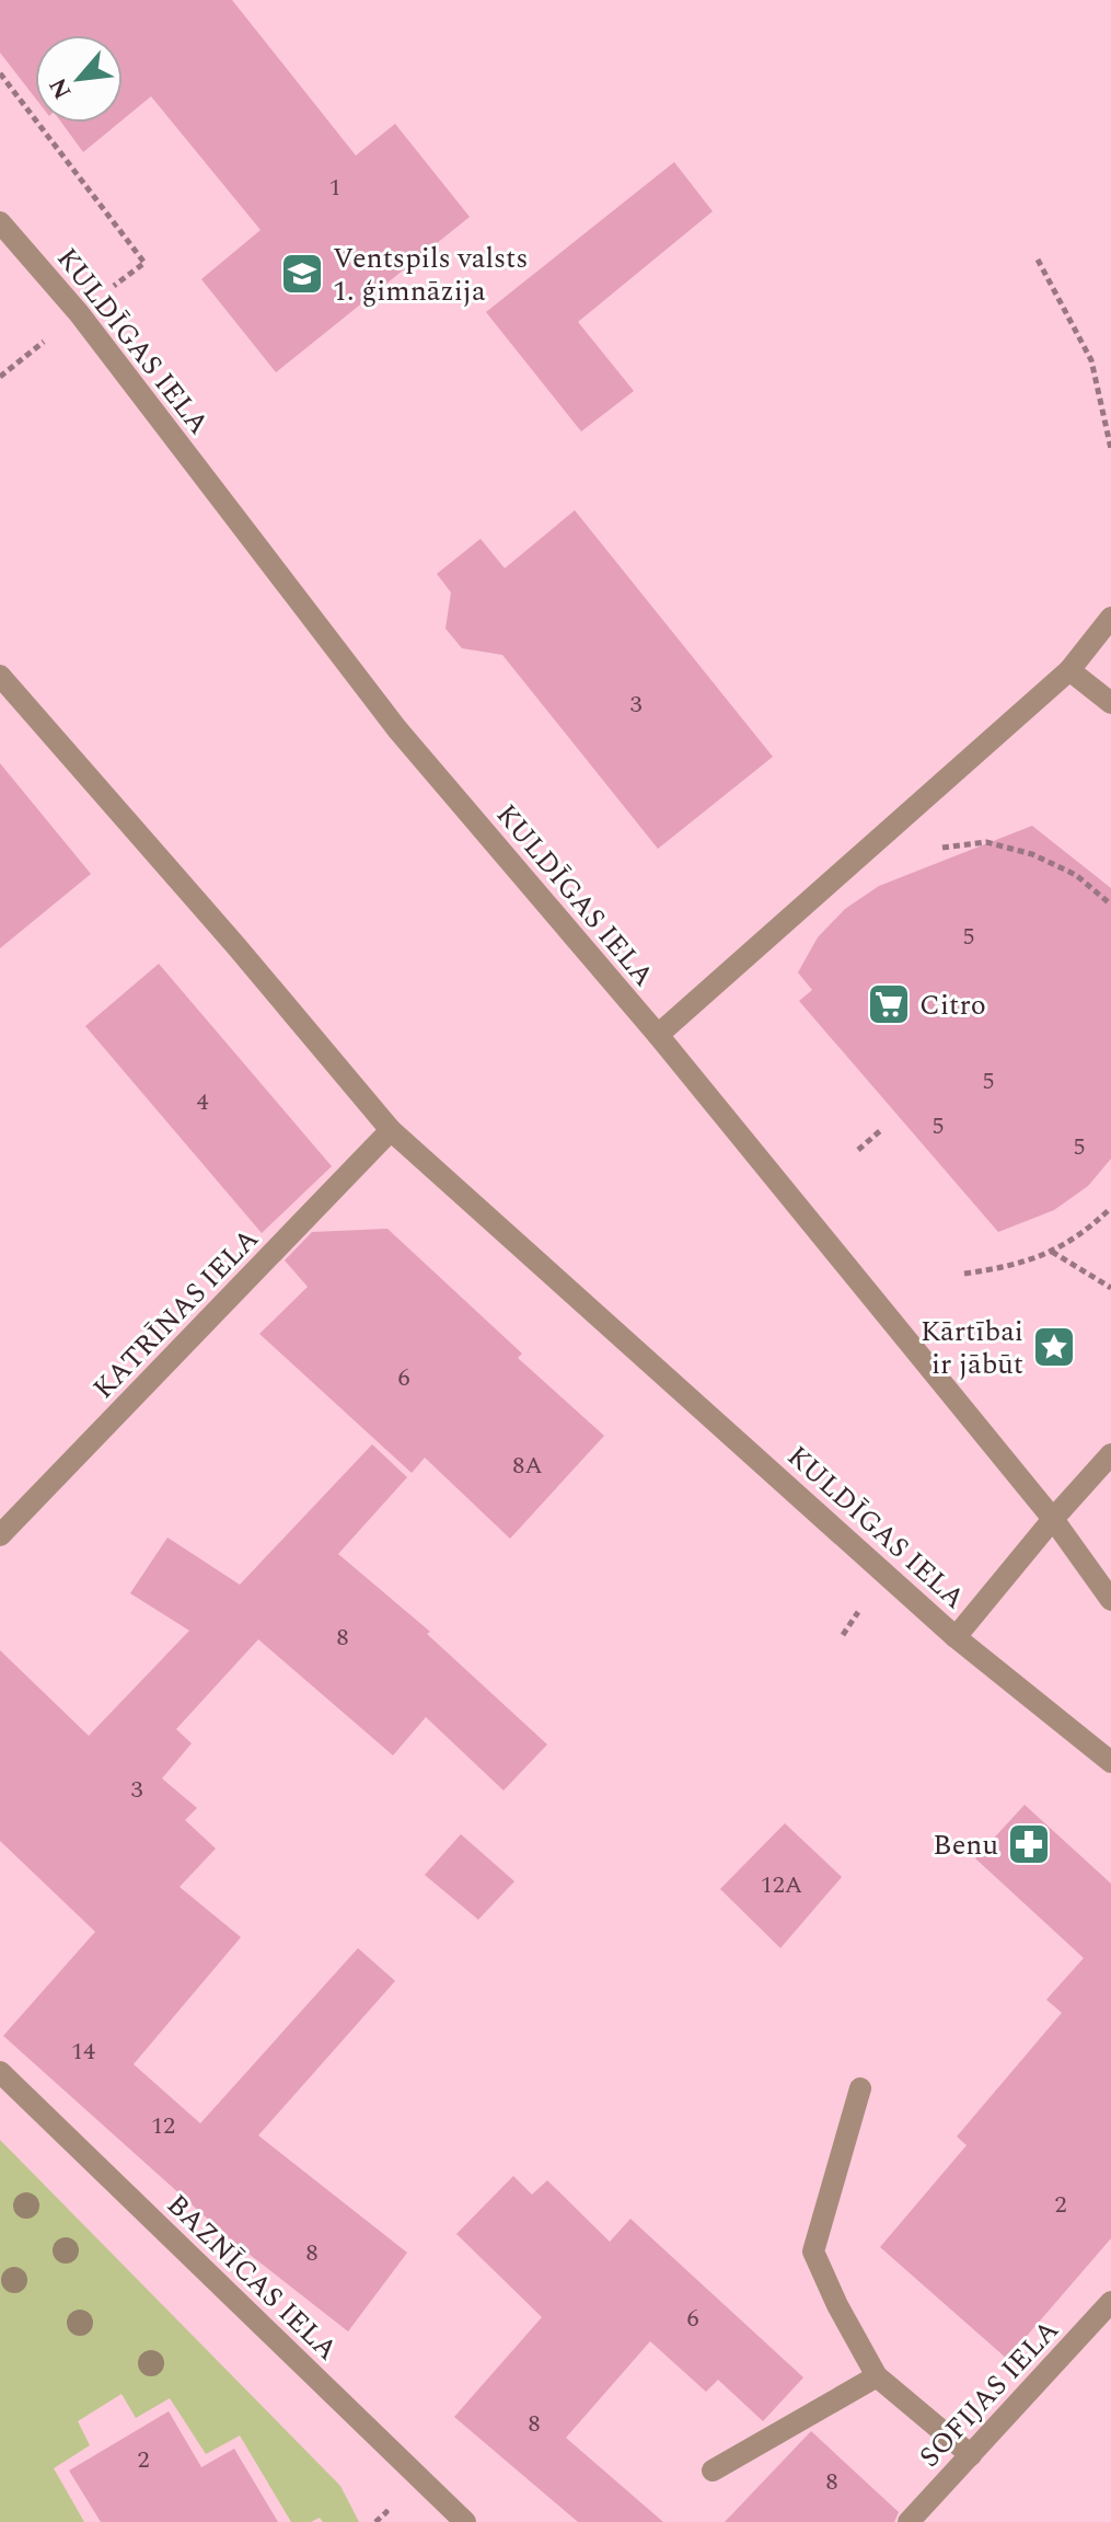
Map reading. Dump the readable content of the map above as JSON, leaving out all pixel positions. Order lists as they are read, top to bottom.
{
  "streets": {
    "street": [
      "KULDĪGAS IELA",
      "KATRĪNAS IELA",
      "BAZNĪCAS IELA",
      "SOFIJAS IELA"
    ]
  },
  "crossings": [
    ["KULDĪGAS IELA", "KATRĪNAS IELA"]
  ],
  "places": {
    "school or university": ["Ventspils valsts 1. ģimnāzija"],
    "supermarket": ["Citro"],
    "place": ["Kārtībai ir jābūt"],
    "pharmacy": ["Benu"]
  },
  "house_numbers": [
    "1",
    "3",
    "5",
    "5",
    "4",
    "5",
    "5",
    "6",
    "8A",
    "8",
    "3",
    "12A",
    "14",
    "12",
    "2",
    "8",
    "6",
    "8",
    "2",
    "8"
  ],
  "north": "bottom left"
}
